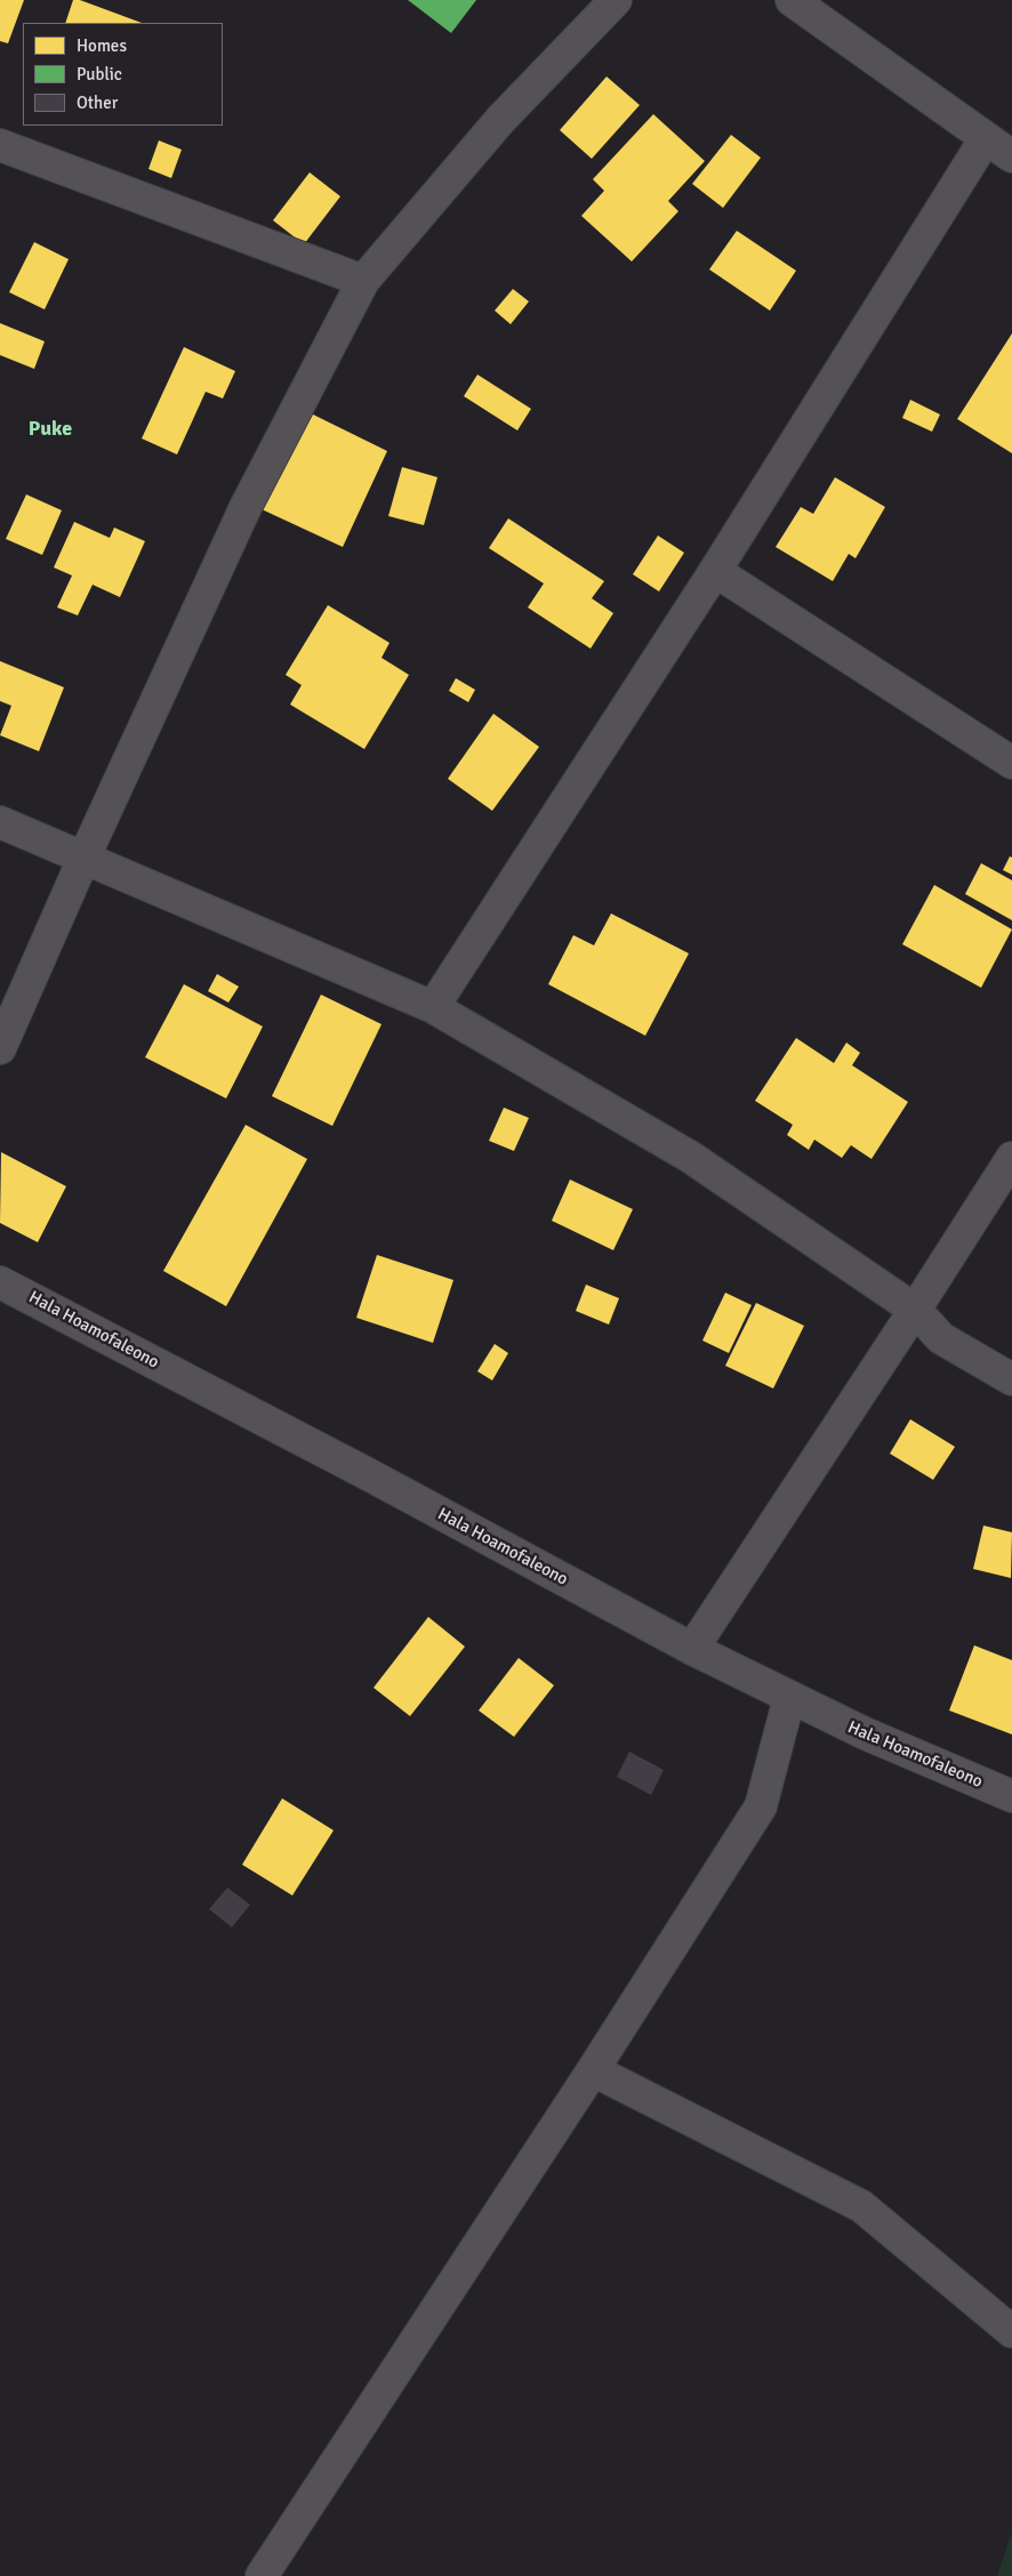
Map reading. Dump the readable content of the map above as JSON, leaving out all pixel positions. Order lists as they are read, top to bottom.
{
  "streets": {
    "street": ["Hala Hoamofaleono"]
  },
  "districts": ["Puke"],
  "legend": ["Homes", "Public", "Other"]
}
